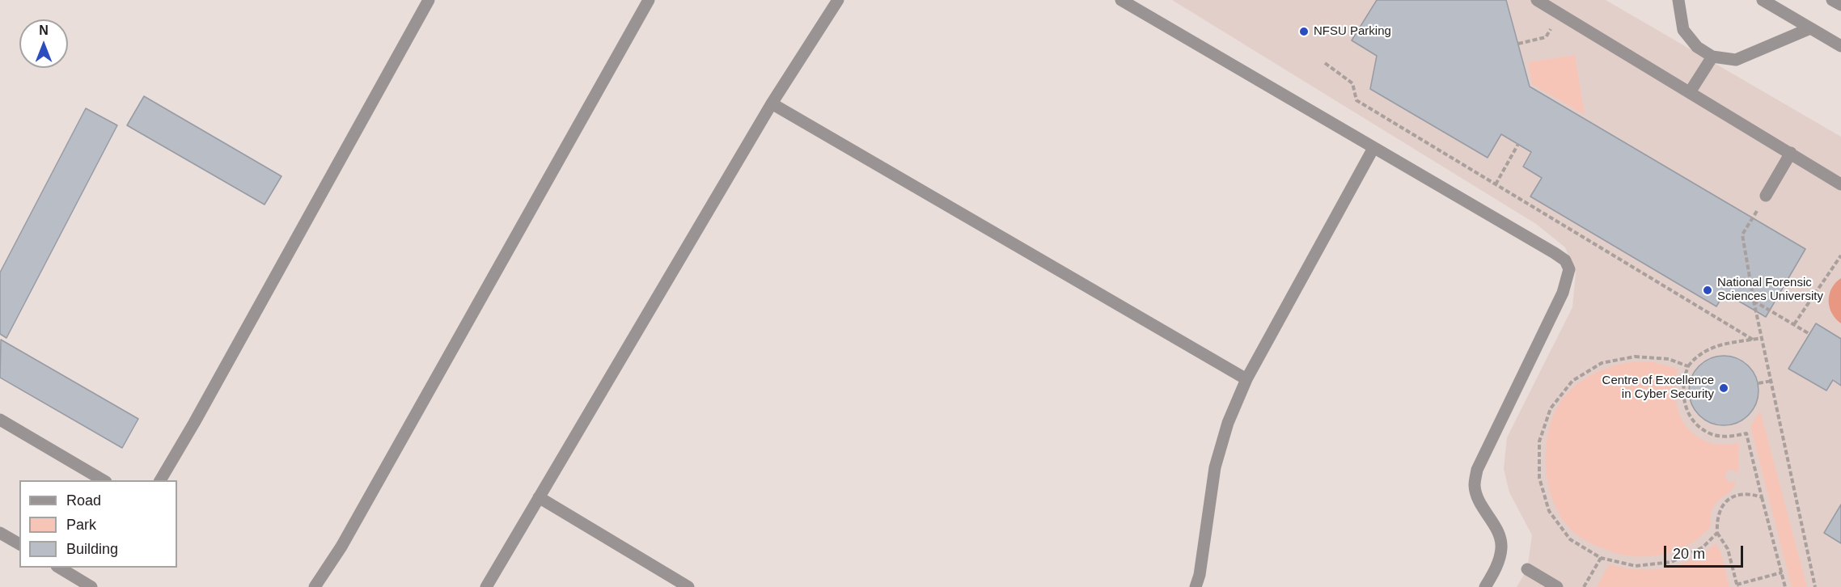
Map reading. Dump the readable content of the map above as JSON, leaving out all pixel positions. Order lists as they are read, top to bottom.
{
  "places": ["NFSU Parking", "National Forensic Sciences University", "Centre of Excellence in Cyber Security"],
  "legend": ["Road", "Park", "Building"],
  "scale_bar": "20 m",
  "north": "top"
}
